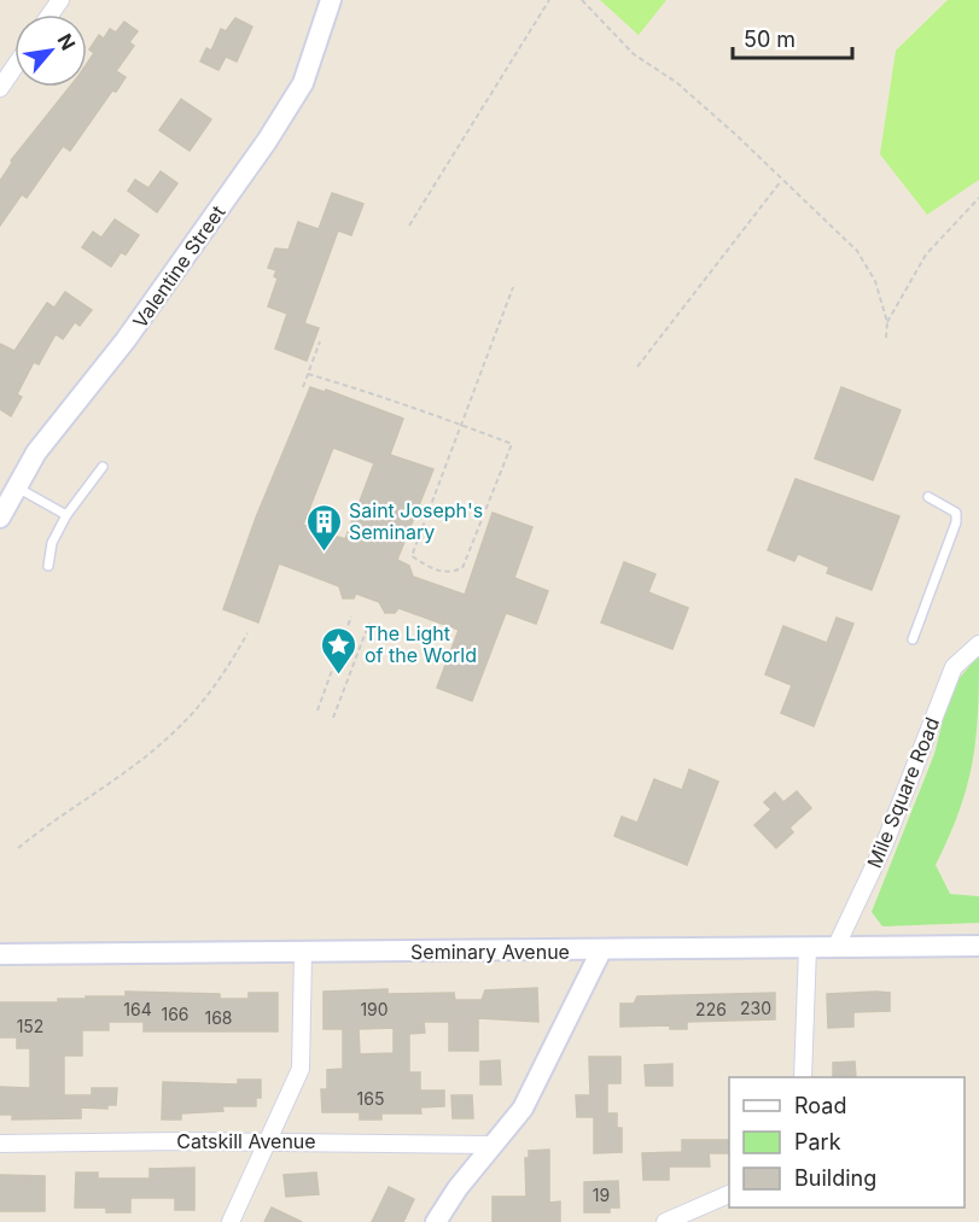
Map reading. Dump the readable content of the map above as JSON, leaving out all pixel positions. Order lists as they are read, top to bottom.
{
  "streets": {
    "street": [
      "Valentine Street",
      "Mile Square Road",
      "Seminary Avenue",
      "Catskill Avenue"
    ]
  },
  "crossings": [
    ["Mile Square Road", "Seminary Avenue"]
  ],
  "places": {
    "building": ["Saint Joseph's Seminary"],
    "place": ["The Light of the World"]
  },
  "house_numbers": [
    "230",
    "164",
    "190",
    "226",
    "166",
    "168",
    "152",
    "165",
    "19"
  ],
  "legend": ["Road", "Park", "Building"],
  "scale_bar": "50 m",
  "north": "top right"
}
